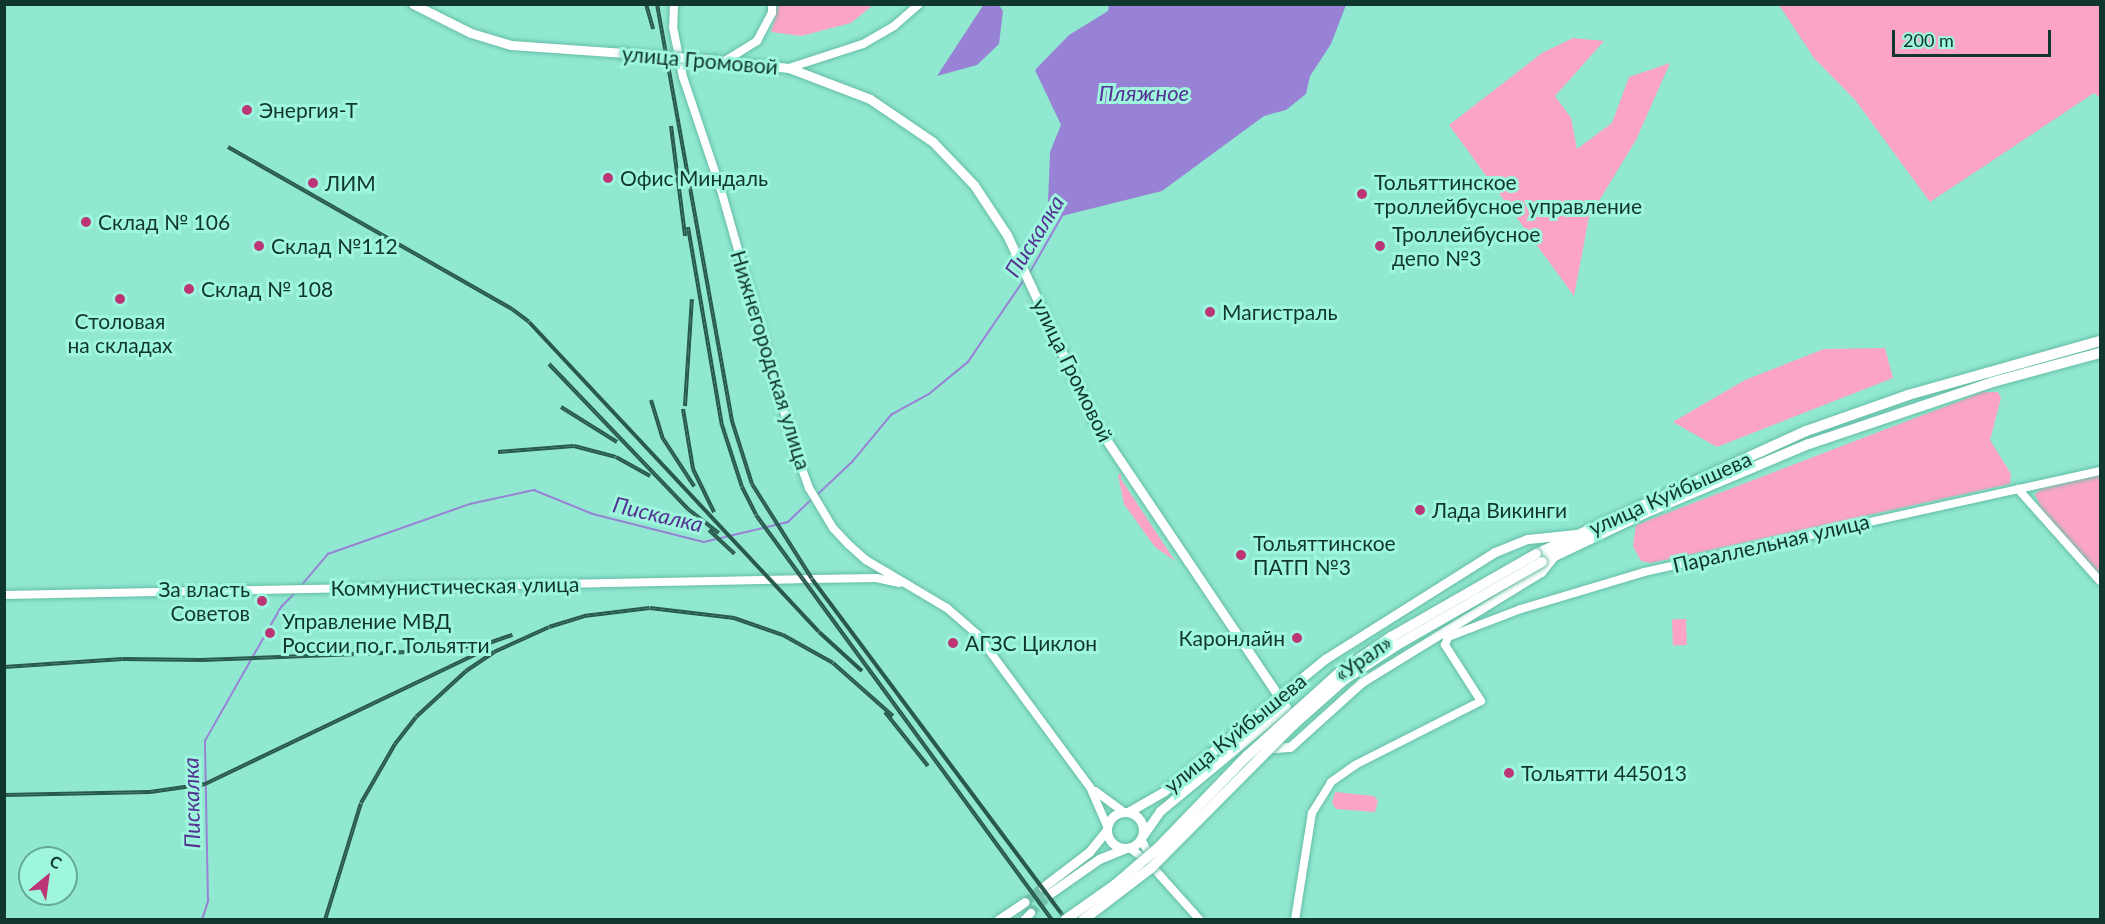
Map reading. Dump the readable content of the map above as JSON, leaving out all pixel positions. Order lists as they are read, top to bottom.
{
  "streets": {
    "highway": ["улица Куйбышева", "«Урал»"],
    "main road": ["улица Громовой", "Нижнегородская улица", "Коммунистическая улица"],
    "street": ["Параллельная улица"]
  },
  "crossings": [
    ["улица Громовой", "улица Куйбышева"],
    ["Нижнегородская улица", "улица Куйбышева"],
    ["Нижнегородская улица", "Коммунистическая улица"],
    ["улица Куйбышева", "«Урал»"]
  ],
  "water": ["Пляжное", "Пискалка"],
  "places": [
    "Энергия-Т",
    "Офис Миндаль",
    "ЛИМ",
    "Тольяттинское троллейбусное управление",
    "Склад № 106",
    "Склад №112",
    "Троллейбусное депо №3",
    "Склад № 108",
    "Столовая на складах",
    "Магистраль",
    "Лада Викинги",
    "Тольяттинское ПАТП №3",
    "За власть Советов",
    "Управление МВД России по г. Тольятти",
    "Каронлайн",
    "АГЗС Циклон",
    "Тольятти 445013"
  ],
  "scale_bar": "200 m",
  "north": "top right"
}
